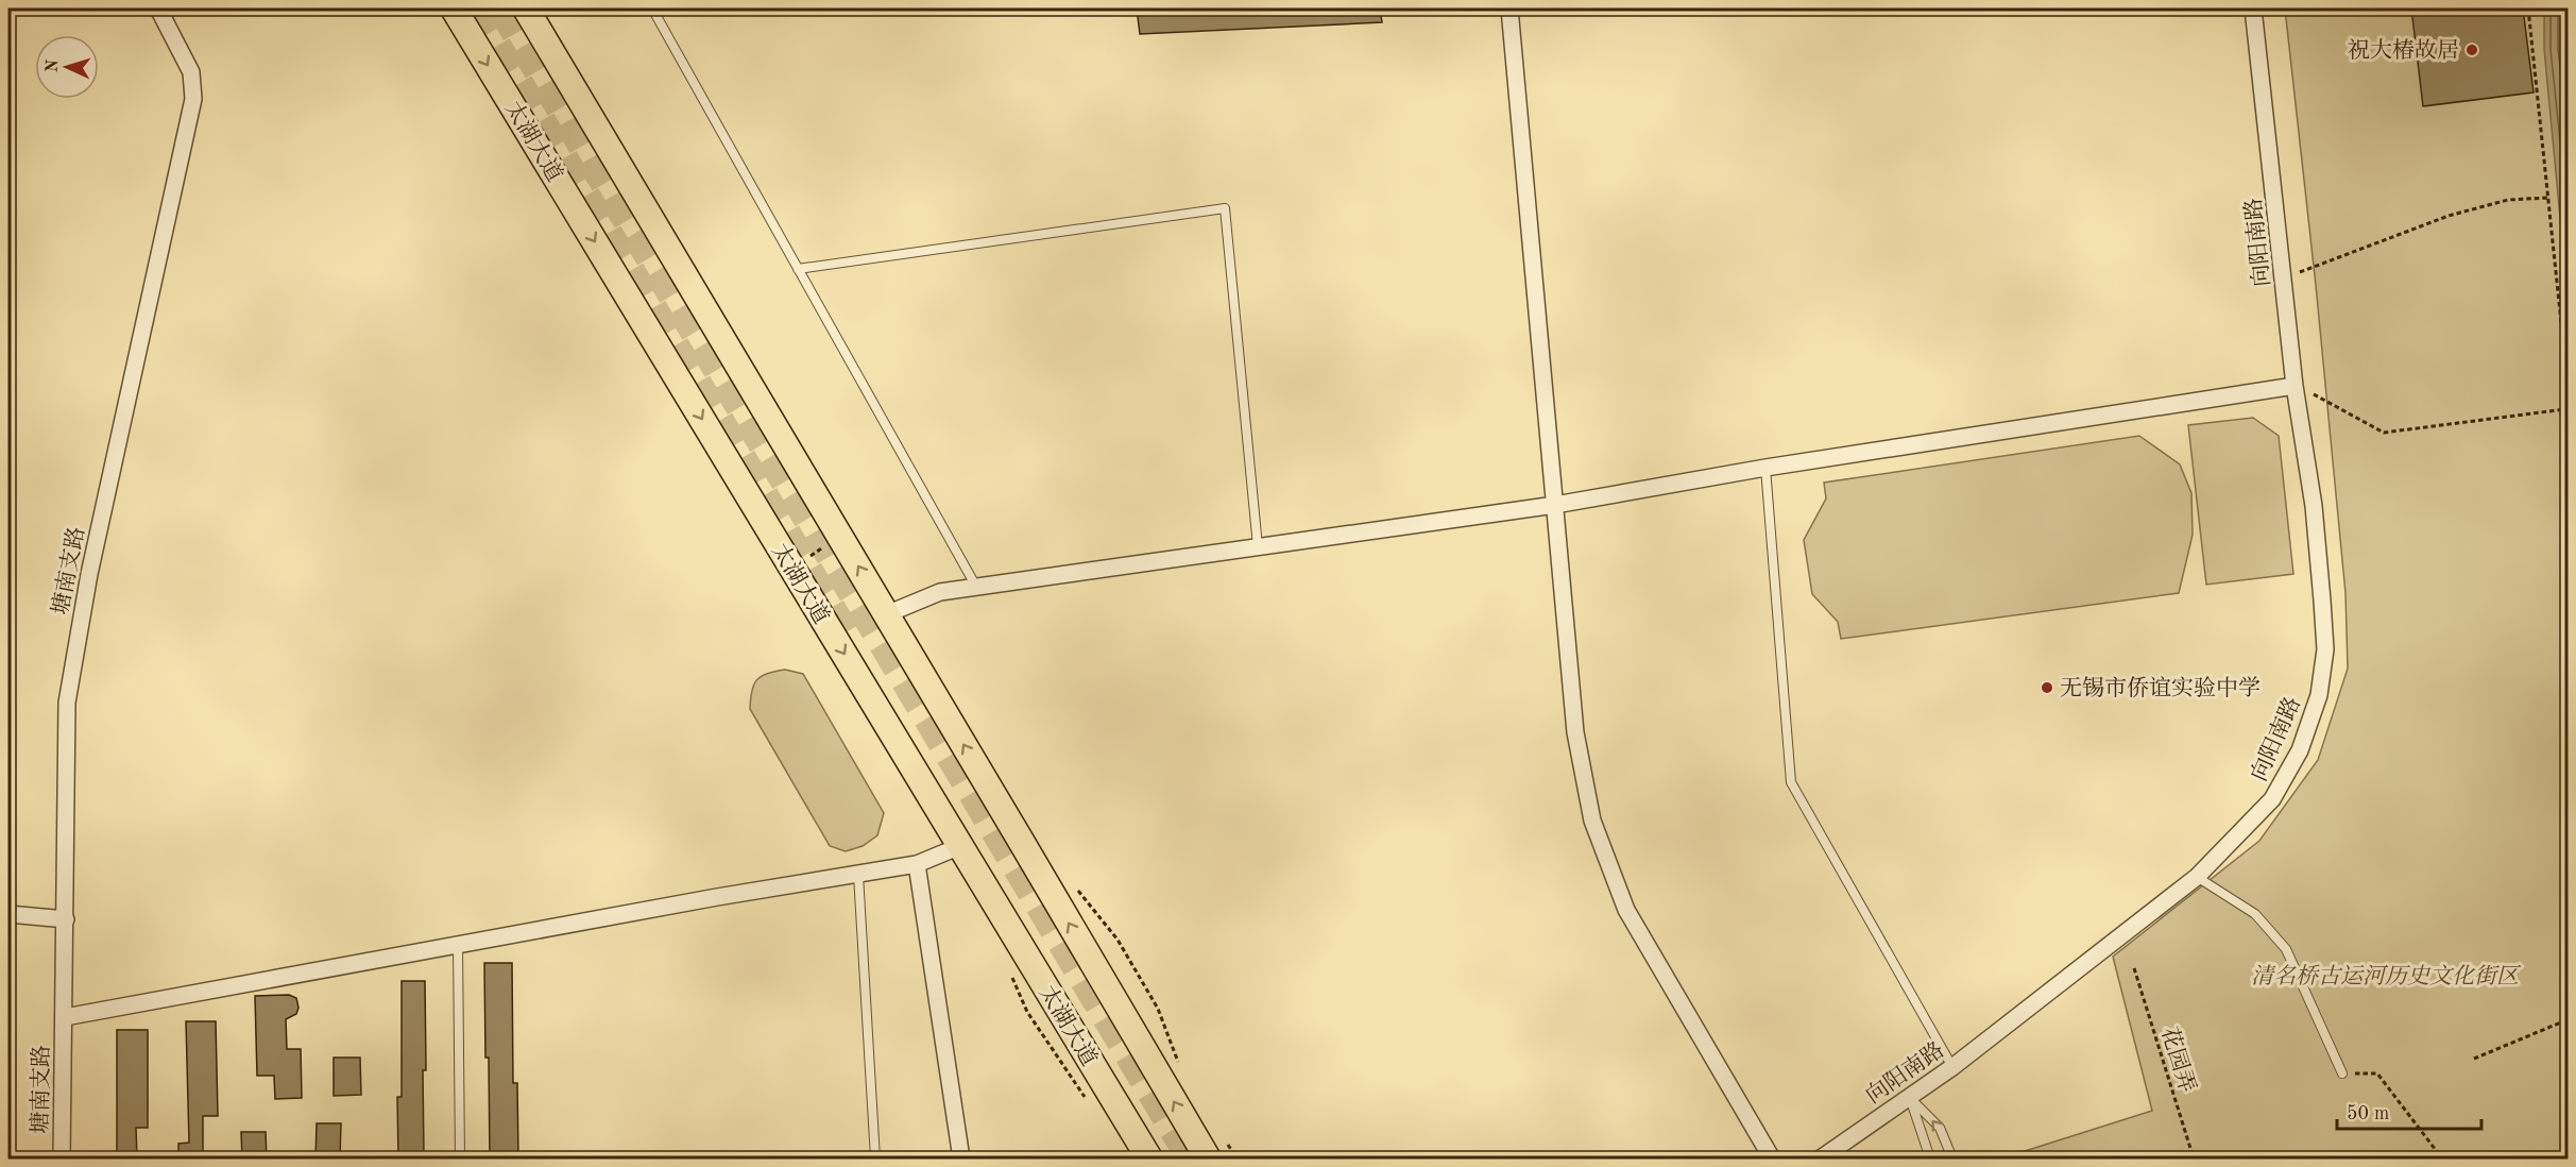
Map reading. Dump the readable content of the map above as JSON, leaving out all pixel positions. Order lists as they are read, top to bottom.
{
  "streets": {
    "main road": ["太湖大道"],
    "street": ["向阳南路", "塘南支路"],
    "path": ["花园弄"]
  },
  "parks": ["清名桥古运河历史文化街区"],
  "places": ["祝大椿故居", "无锡市侨谊实验中学"],
  "scale_bar": "50 m",
  "north": "left"
}
